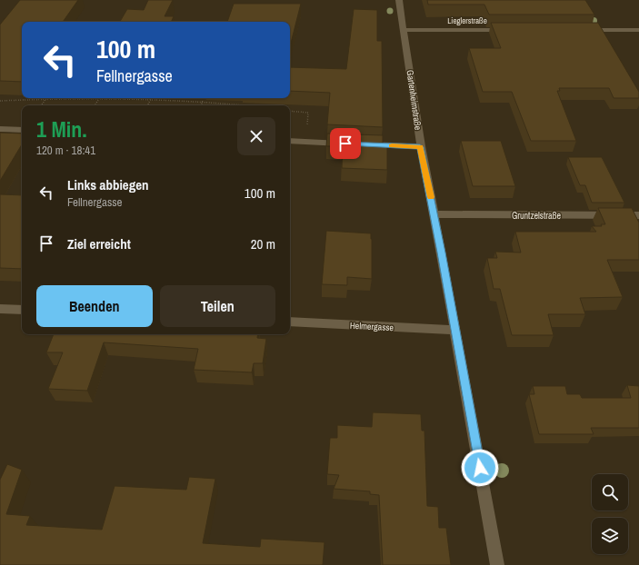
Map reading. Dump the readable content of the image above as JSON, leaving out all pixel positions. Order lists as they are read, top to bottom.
{
  "streets": {
    "street": [
      "Lieglerstraße",
      "Gartenheimstraße",
      "Gruntzelstraße",
      "Helmergasse"
    ]
  },
  "crossings": [
    ["Lieglerstraße", "Gartenheimstraße"],
    ["Gartenheimstraße", "Gruntzelstraße"],
    ["Gartenheimstraße", "Helmergasse"]
  ],
  "page": {
    "turn": ["100 m", "Fellnergasse"],
    "heading": ["1 Min.", "120 m · 18:41"],
    "list": [
      {
        "name": "Links abbiegen",
        "note": "Fellnergasse",
        "value": "100 m"
      },
      {
        "name": "Ziel erreicht",
        "value": "20 m"
      }
    ],
    "buttons": ["Beenden", "Teilen"]
  }
}
